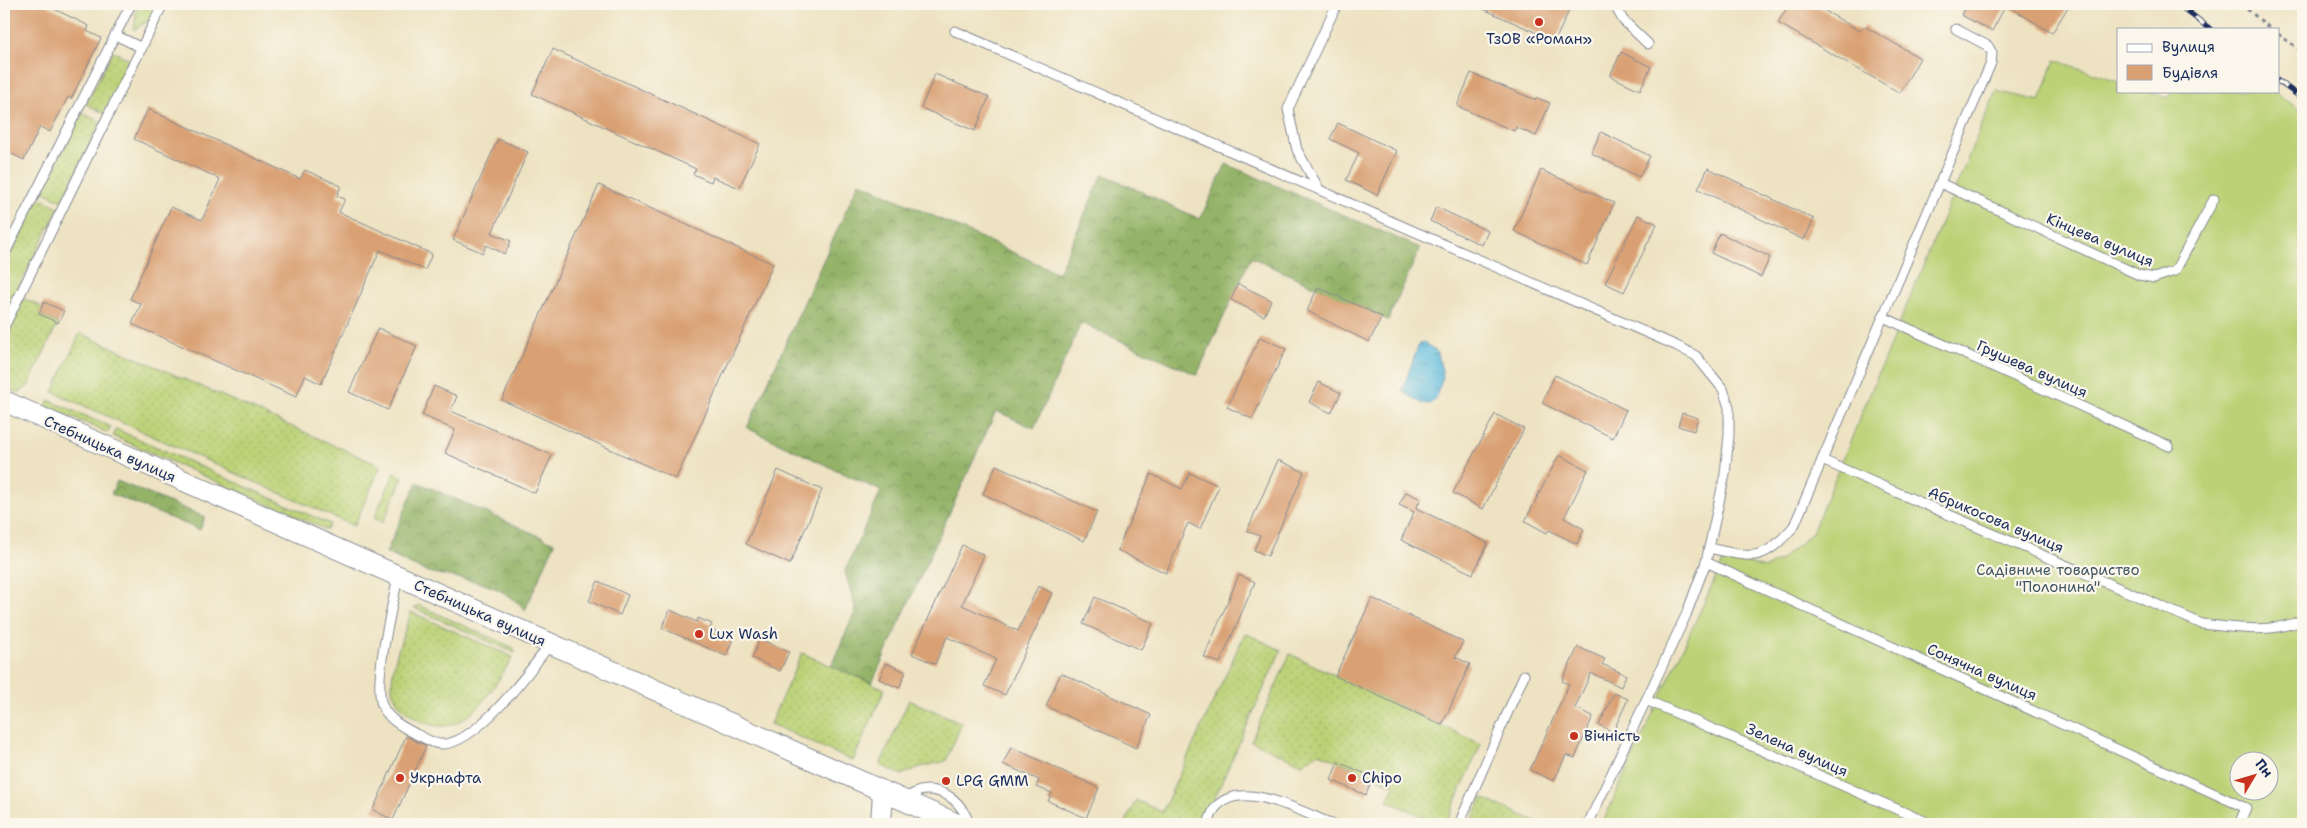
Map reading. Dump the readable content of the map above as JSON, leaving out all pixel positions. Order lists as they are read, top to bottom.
{
  "streets": {
    "street": ["Стебницька вулиця"],
    "lane": [
      "Кінцева вулиця",
      "Грушева вулиця",
      "Абрикосова вулиця",
      "Сонячна вулиця",
      "Зелена вулиця"
    ]
  },
  "parks": ["Садівниче товариство \"Полонина\""],
  "places": [
    "ТзОВ «Роман»",
    "Lux Wash",
    "Вічність",
    "Укрнафта",
    "Chipo",
    "LPG GMM"
  ],
  "legend": ["Вулиця", "Будівля"],
  "north": "top right"
}
